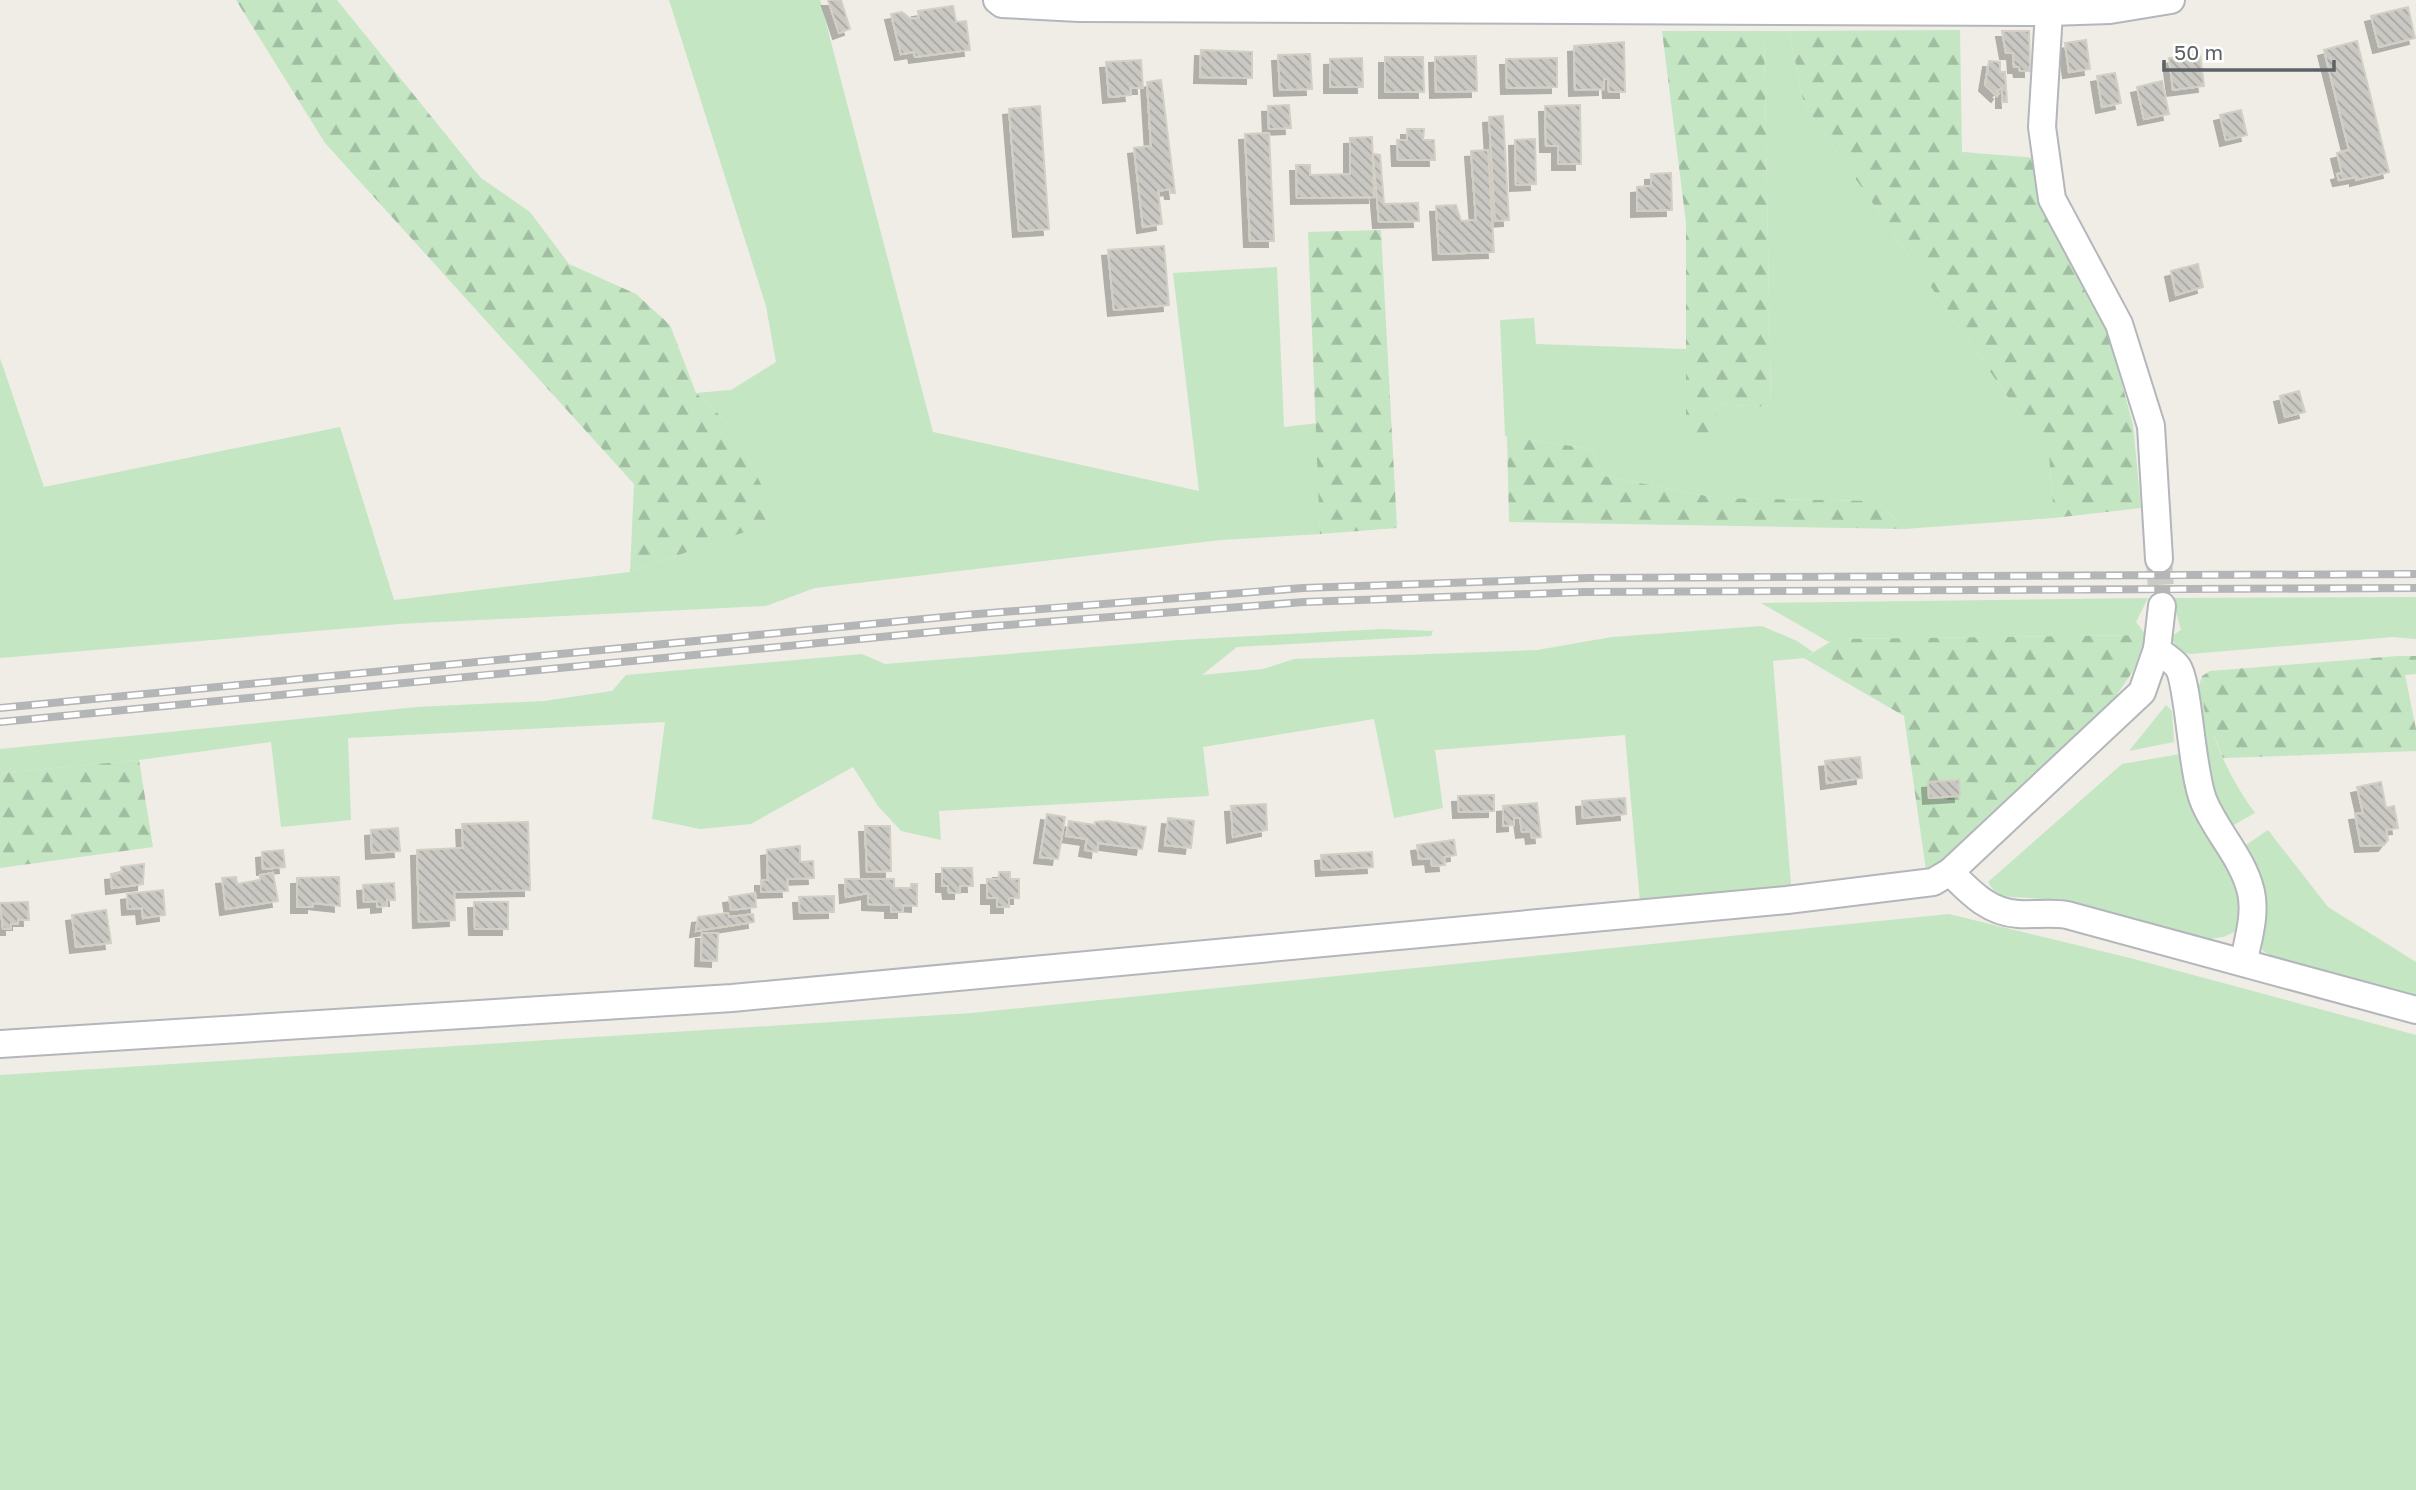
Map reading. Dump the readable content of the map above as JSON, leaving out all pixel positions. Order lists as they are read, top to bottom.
{
  "scale_bar": "50 m"
}
